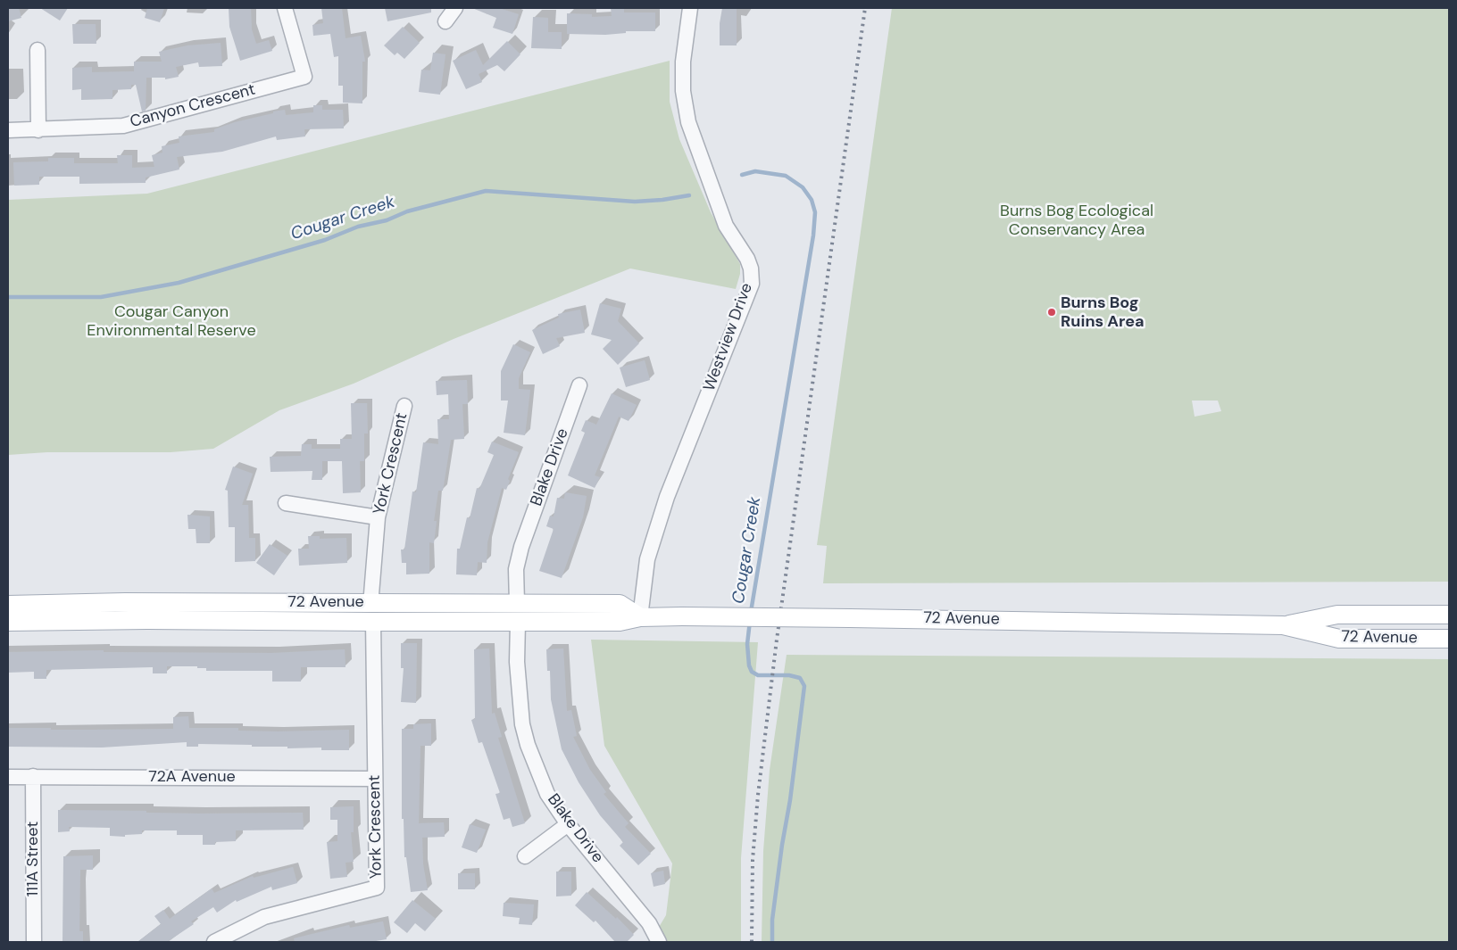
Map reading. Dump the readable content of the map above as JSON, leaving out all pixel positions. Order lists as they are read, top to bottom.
{
  "streets": {
    "main road": ["72 Avenue"],
    "street": [
      "Canyon Crescent",
      "Westview Drive",
      "York Crescent",
      "Blake Drive",
      "72A Avenue",
      "111A Street"
    ]
  },
  "crossings": [
    ["Westview Drive", "72 Avenue"],
    ["York Crescent", "72 Avenue"],
    ["York Crescent", "72A Avenue"],
    ["Blake Drive", "72 Avenue"],
    ["72A Avenue", "111A Street"]
  ],
  "water": ["Cougar Creek"],
  "parks": ["Burns Bog Ecological Conservancy Area", "Cougar Canyon Environmental Reserve"],
  "places": ["Burns Bog Ruins Area"]
}
